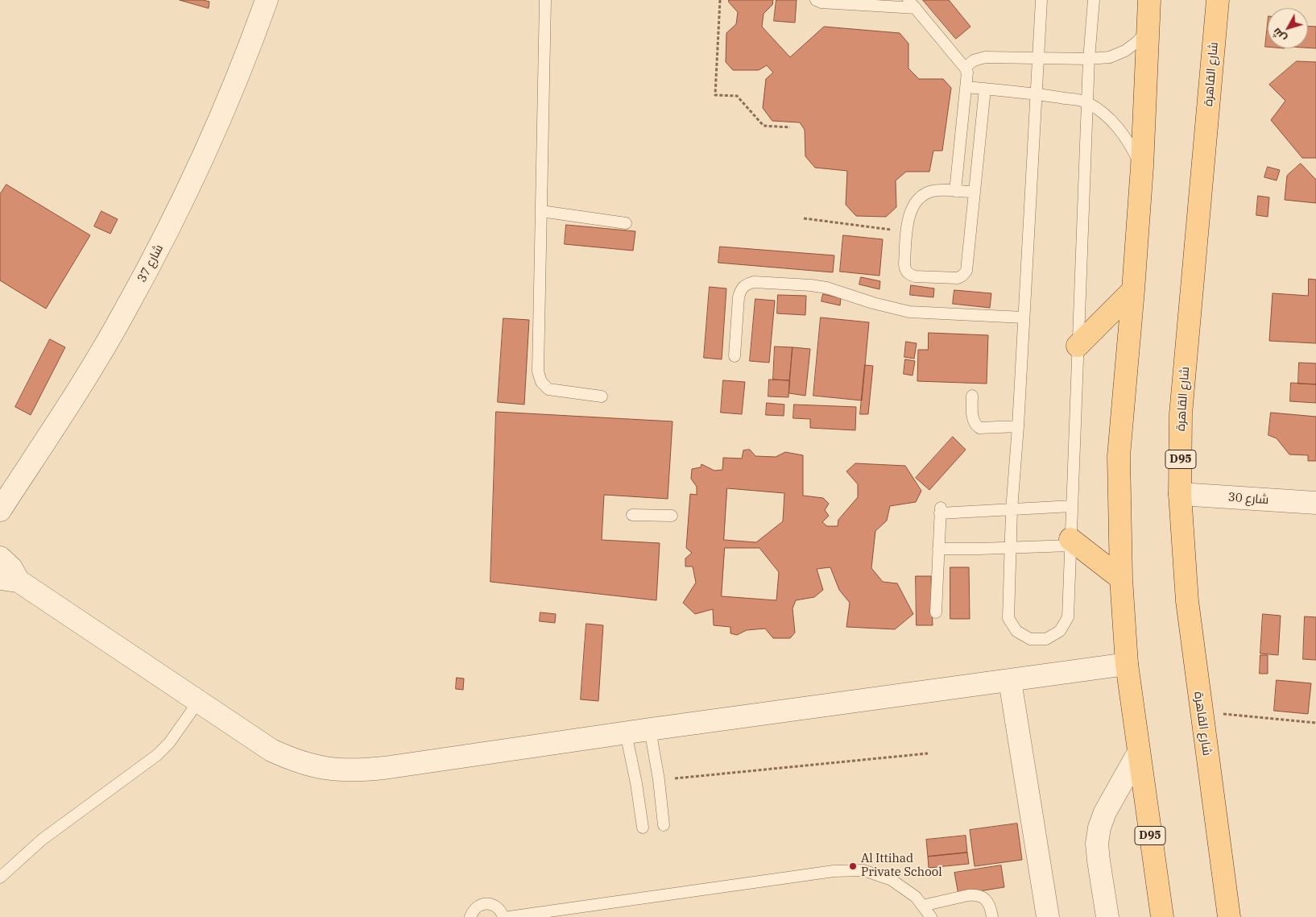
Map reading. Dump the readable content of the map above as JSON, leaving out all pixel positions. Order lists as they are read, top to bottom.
{
  "streets": {
    "main road": ["شارع القاهرة", "D95"],
    "street": ["شارع 37", "شارع 30"]
  },
  "crossings": [
    ["شارع القاهرة", "شارع 30"]
  ],
  "places": ["Al Ittihad Private School"],
  "north": "bottom left"
}
